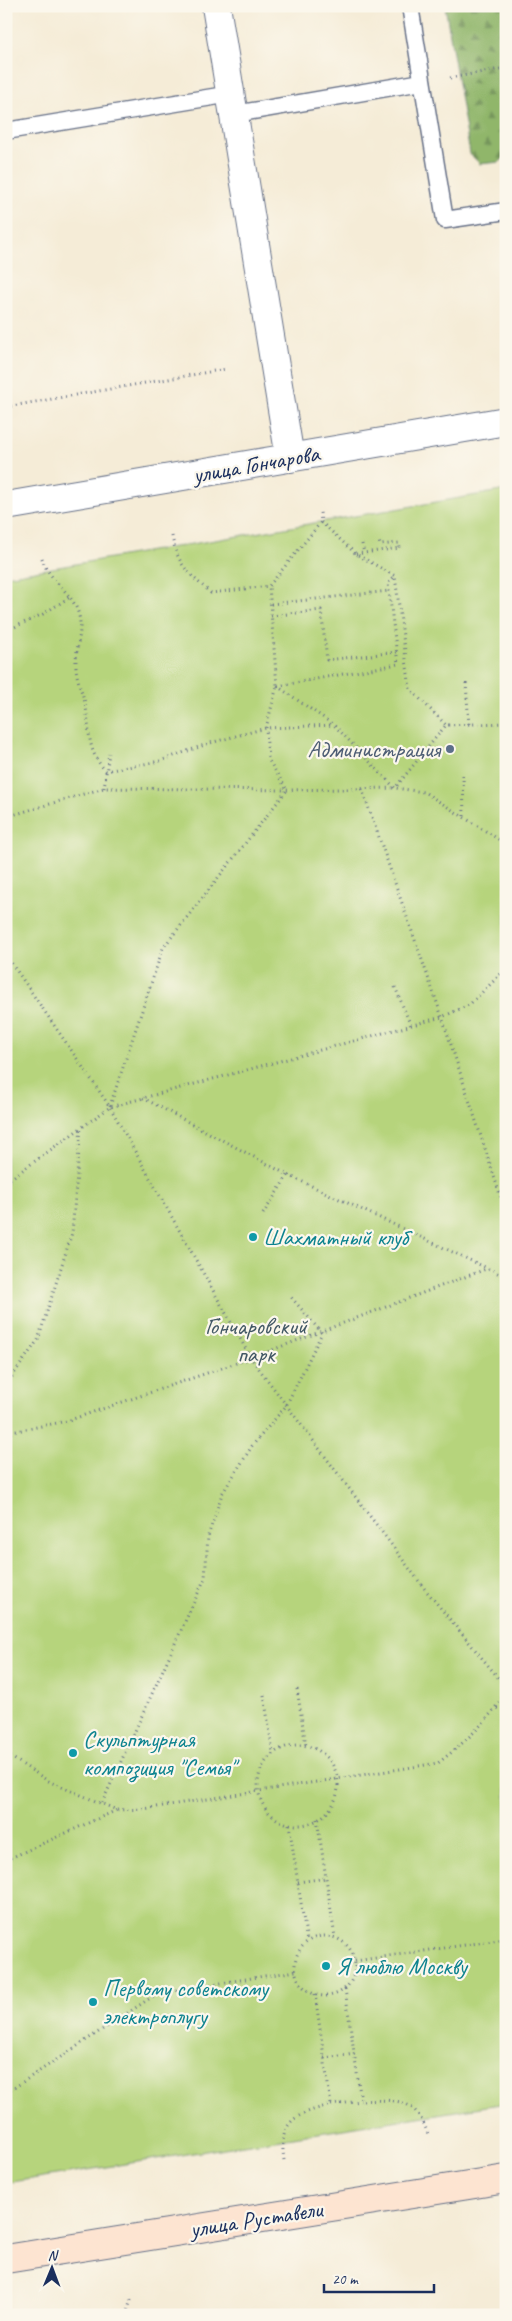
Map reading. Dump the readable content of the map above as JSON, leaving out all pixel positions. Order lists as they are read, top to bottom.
{
  "streets": {
    "main road": ["улица Руставели"],
    "street": ["улица Гончарова"]
  },
  "parks": ["Гончаровский парк"],
  "places": [
    "Администрация",
    "Шахматный клуб",
    "Скульптурная композиция \"Семья\"",
    "Я люблю Москву",
    "Первому советскому электроплугу"
  ],
  "scale_bar": "20 m",
  "north": "top"
}
